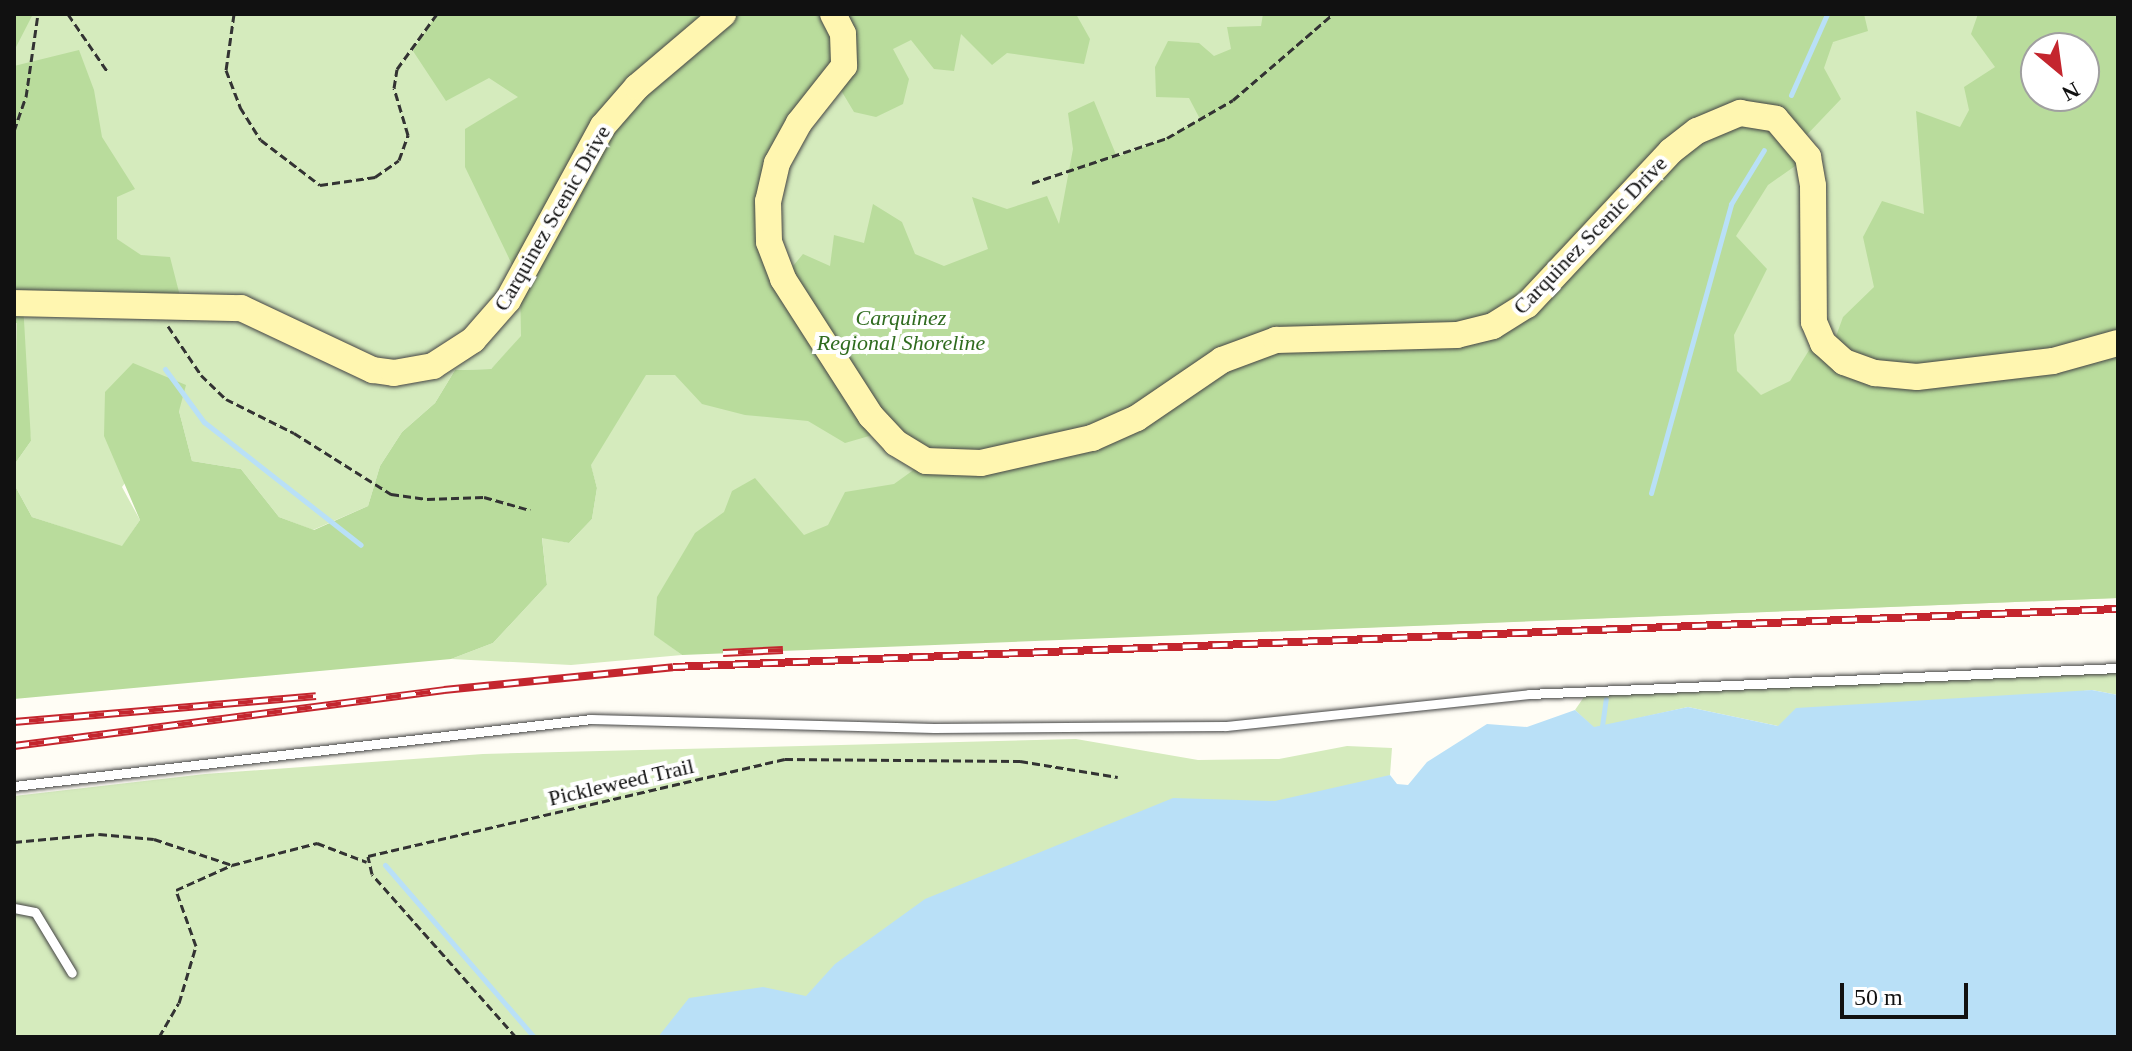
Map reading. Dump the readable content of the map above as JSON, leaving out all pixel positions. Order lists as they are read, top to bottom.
{
  "streets": {
    "street": ["Carquinez Scenic Drive"],
    "path": ["Pickleweed Trail"]
  },
  "parks": ["Carquinez Regional Shoreline"],
  "scale_bar": "50 m",
  "north": "bottom right"
}
